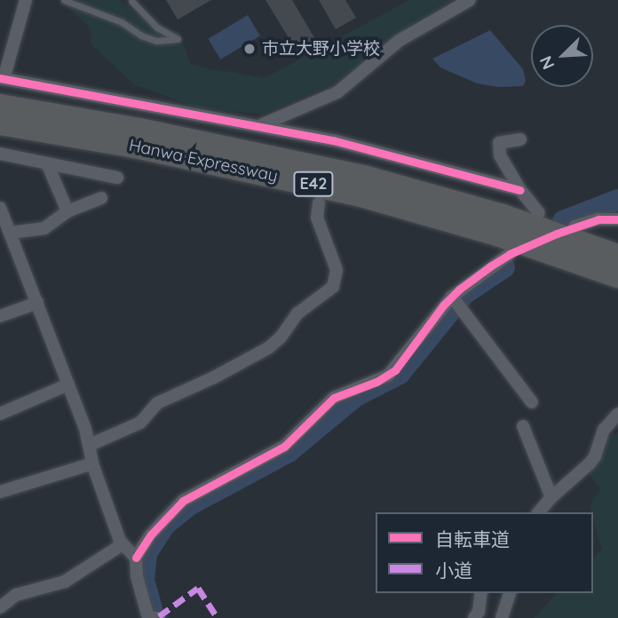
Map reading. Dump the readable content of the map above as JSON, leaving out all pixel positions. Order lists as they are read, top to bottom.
{
  "streets": {
    "highway": ["Hanwa Expressway", "E42"]
  },
  "places": ["市立大野小学校"],
  "legend": ["自転車道", "小道"],
  "north": "bottom left"
}
